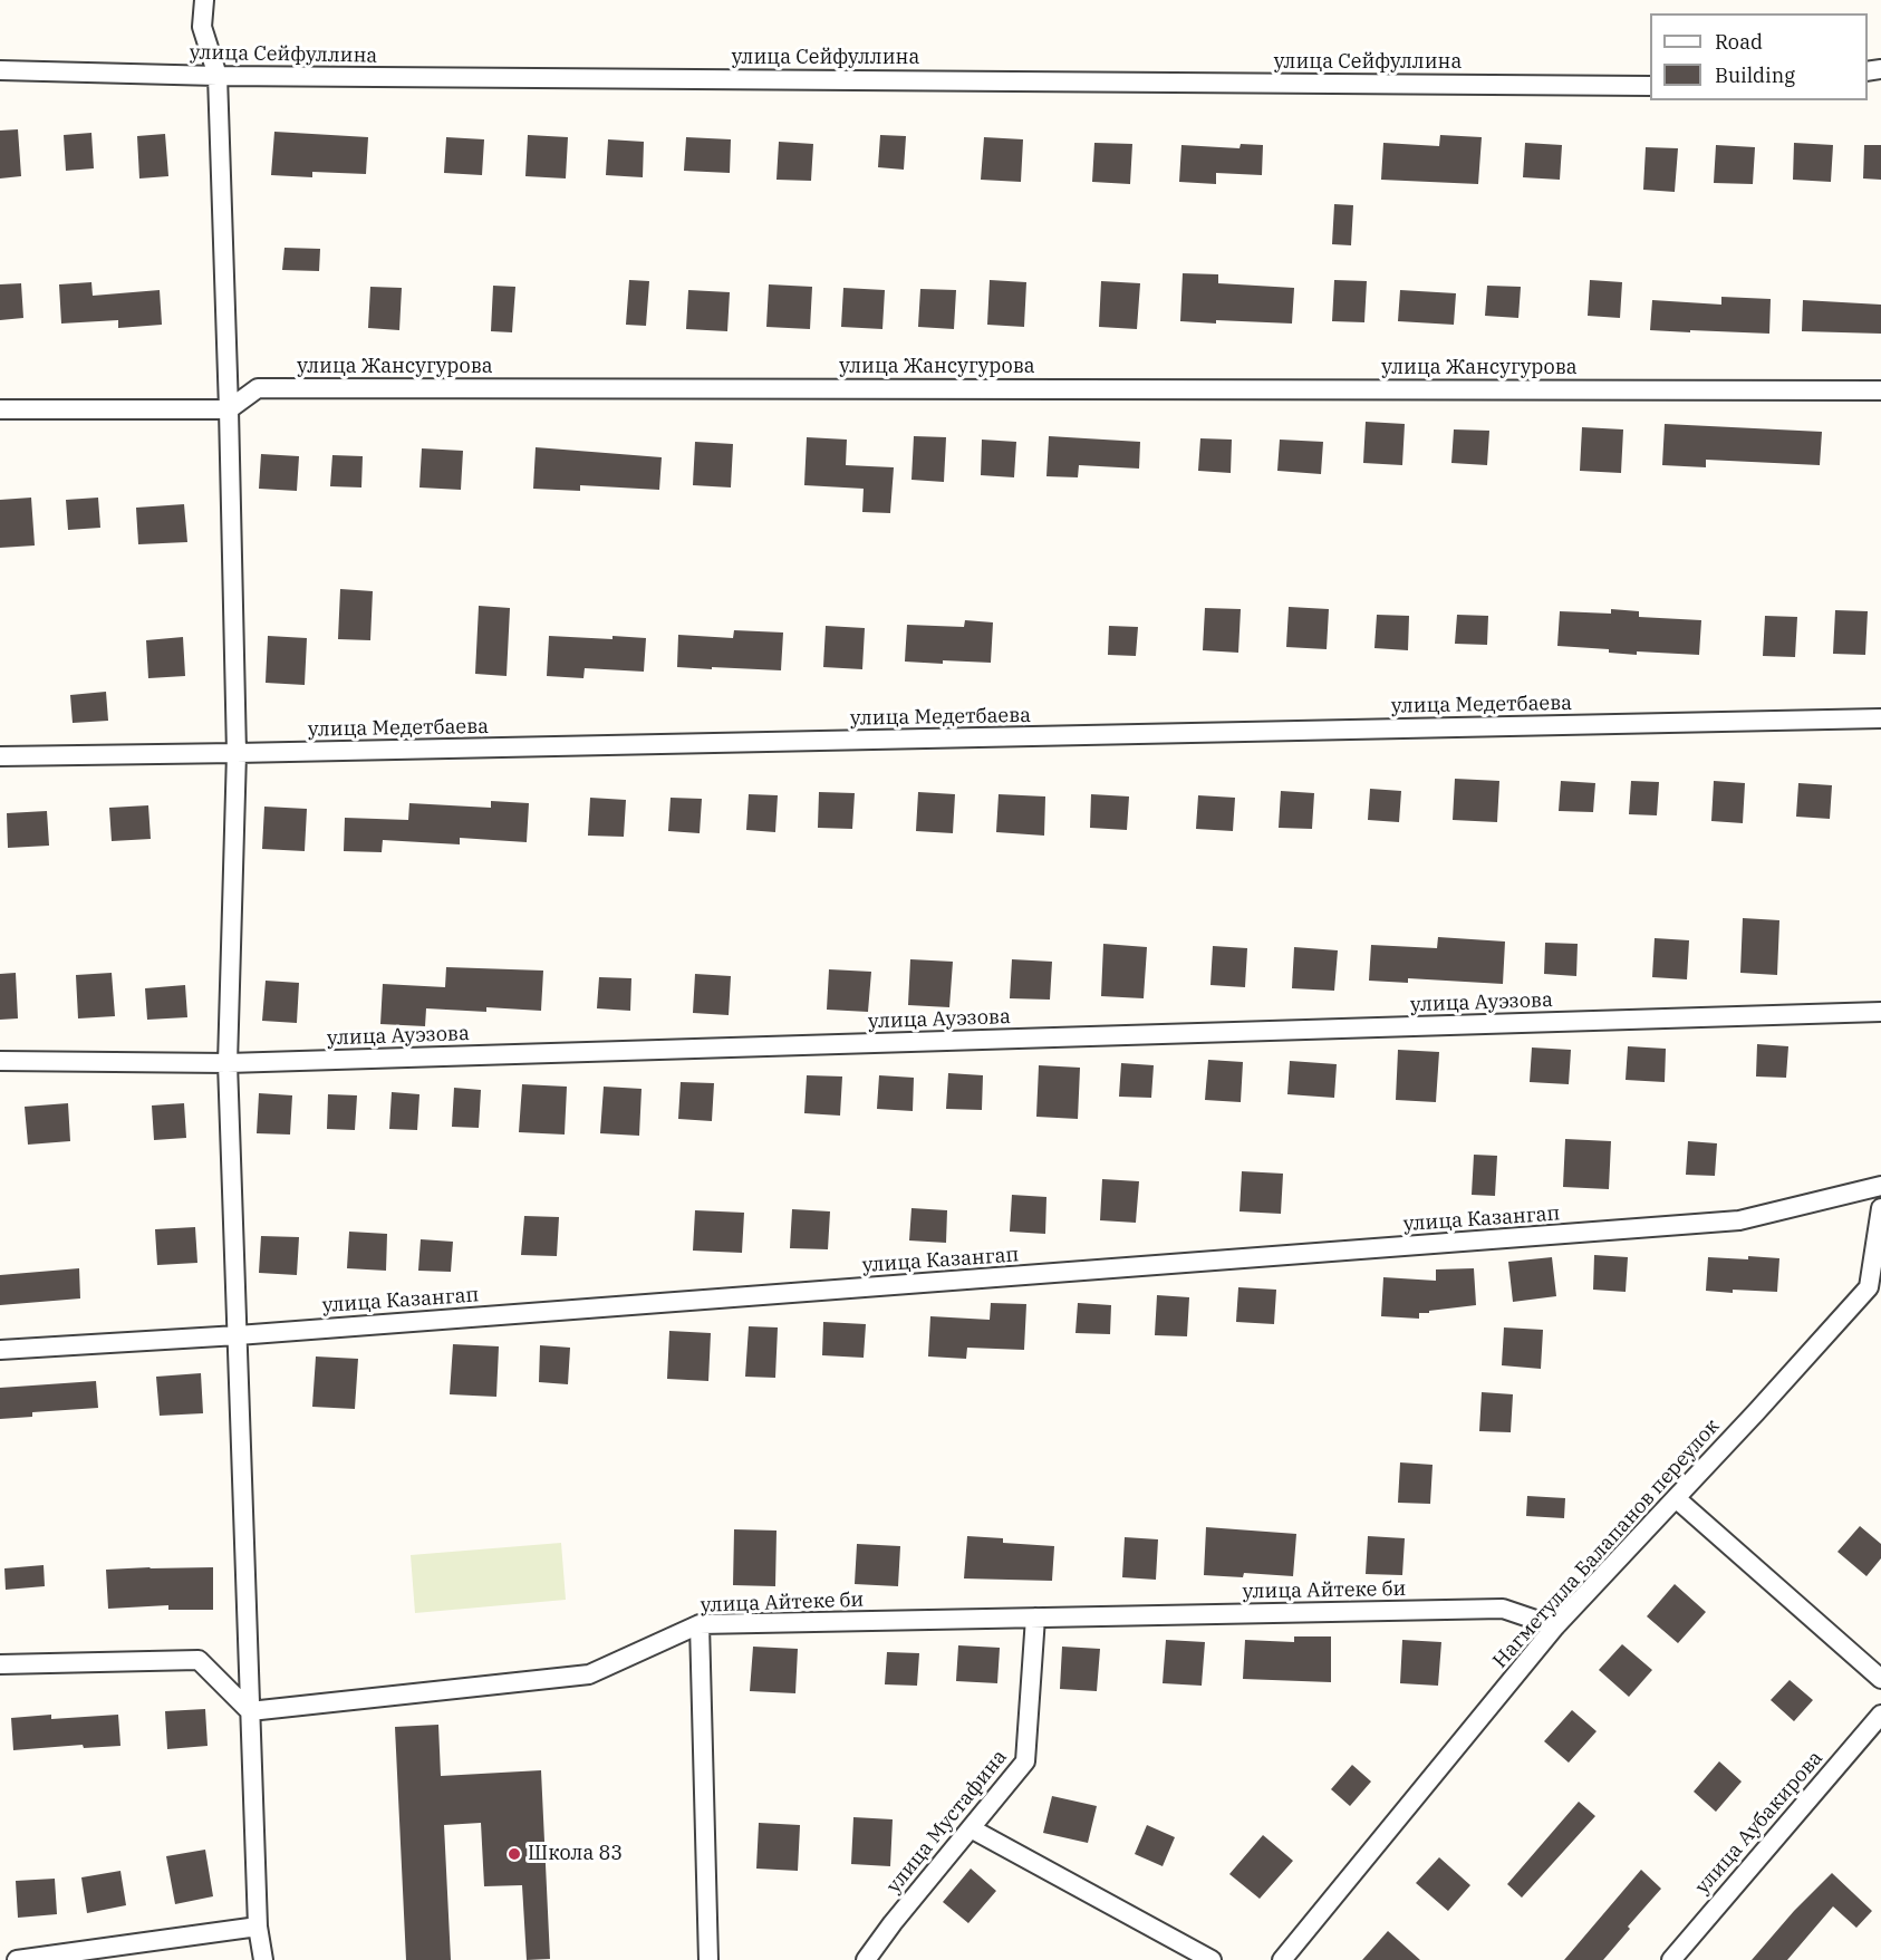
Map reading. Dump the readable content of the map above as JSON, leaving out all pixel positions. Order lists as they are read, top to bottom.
{
  "streets": {
    "street": [
      "улица Сейфуллина",
      "улица Жансугурова",
      "улица Медетбаева",
      "улица Ауэзова",
      "улица Казангап",
      "Нагметулла Балапанов переулок",
      "улица Айтеке би",
      "улица Мустафина",
      "улица Аубакирова"
    ]
  },
  "crossings": [
    ["Нагметулла Балапанов переулок", "улица Айтеке би"],
    ["улица Айтеке би", "улица Мустафина"]
  ],
  "places": ["Школа 83"],
  "legend": ["Road", "Building"]
}
